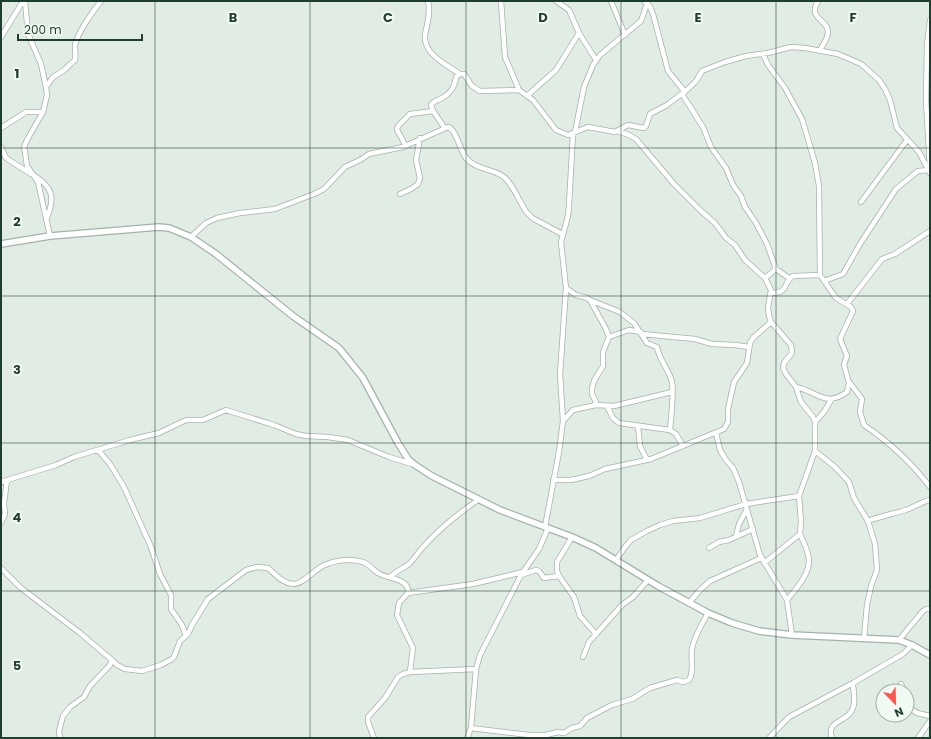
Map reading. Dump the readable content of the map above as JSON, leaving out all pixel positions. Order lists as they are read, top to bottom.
{
  "scale_bar": "200 m",
  "north": "bottom right",
  "grid": {
    "columns": [
      "B",
      "C",
      "D",
      "E",
      "F"
    ],
    "rows": [
      "1",
      "2",
      "3",
      "4",
      "5"
    ]
  }
}
